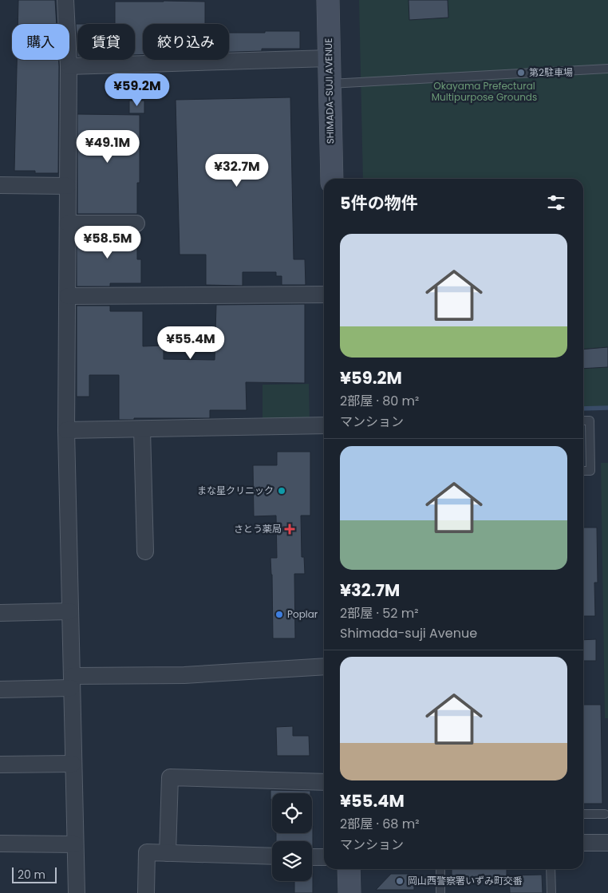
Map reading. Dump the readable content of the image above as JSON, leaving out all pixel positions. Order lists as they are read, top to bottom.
{
  "streets": {
    "street": ["SHIMADA-SUJI AVENUE"]
  },
  "parks": ["Okayama Prefectural Multipurpose Grounds"],
  "places": {
    "other": [
      "第2駐車場",
      "まな星クリニック",
      "Poplar",
      "岡山西警察署いずみ町交番"
    ],
    "health": ["さとう薬局"]
  },
  "scale_bar": "20 m",
  "page": {
    "chip": ["購入", "賃貸", "絞り込み"],
    "price": [
      "¥59.2M",
      "¥49.1M",
      "¥32.7M",
      "¥58.5M",
      "¥55.4M"
    ],
    "heading": "5件の物件",
    "list": [
      {
        "name": "¥59.2M",
        "note": "2部屋 · 80 m² · マンション"
      },
      {
        "name": "¥32.7M",
        "note": "2部屋 · 52 m² · Shimada-suji Avenue"
      },
      {
        "name": "¥55.4M",
        "note": "2部屋 · 68 m² · マンション"
      }
    ],
    "scale": "20 m"
  }
}
